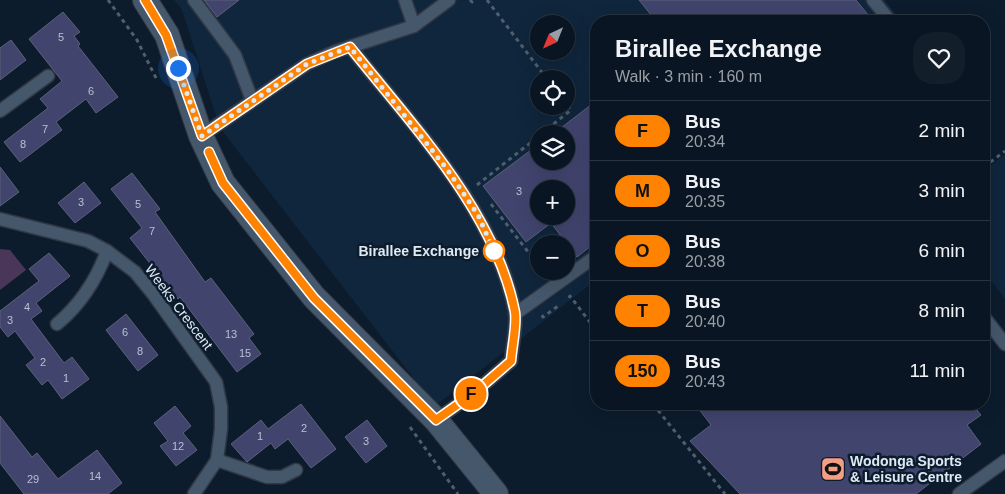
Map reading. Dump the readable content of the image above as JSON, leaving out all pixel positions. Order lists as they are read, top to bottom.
{
  "streets": {
    "lane": ["Weeks Crescent"]
  },
  "places": {
    "other": ["Birallee Exchange"],
    "sports": ["Wodonga Sports & Leisure Centre"]
  },
  "lines": ["bus line F"],
  "house_numbers": [
    "5",
    "6",
    "7",
    "8",
    "3",
    "3",
    "5",
    "7",
    "4",
    "3",
    "6",
    "13",
    "8",
    "15",
    "2",
    "1",
    "2",
    "1",
    "3",
    "12",
    "14",
    "29"
  ],
  "north": "bottom left",
  "page": {
    "on_map": "F",
    "map_buttons": ["+", "−"],
    "heading": ["Birallee Exchange", "Walk · 3 min · 160 m"],
    "list": [
      {
        "mark": "F",
        "name": "Bus",
        "note": "20:34",
        "value": "2 min"
      },
      {
        "mark": "M",
        "name": "Bus",
        "note": "20:35",
        "value": "3 min"
      },
      {
        "mark": "O",
        "name": "Bus",
        "note": "20:38",
        "value": "6 min"
      },
      {
        "mark": "T",
        "name": "Bus",
        "note": "20:40",
        "value": "8 min"
      },
      {
        "mark": "150",
        "name": "Bus",
        "note": "20:43",
        "value": "11 min"
      }
    ]
  }
}
